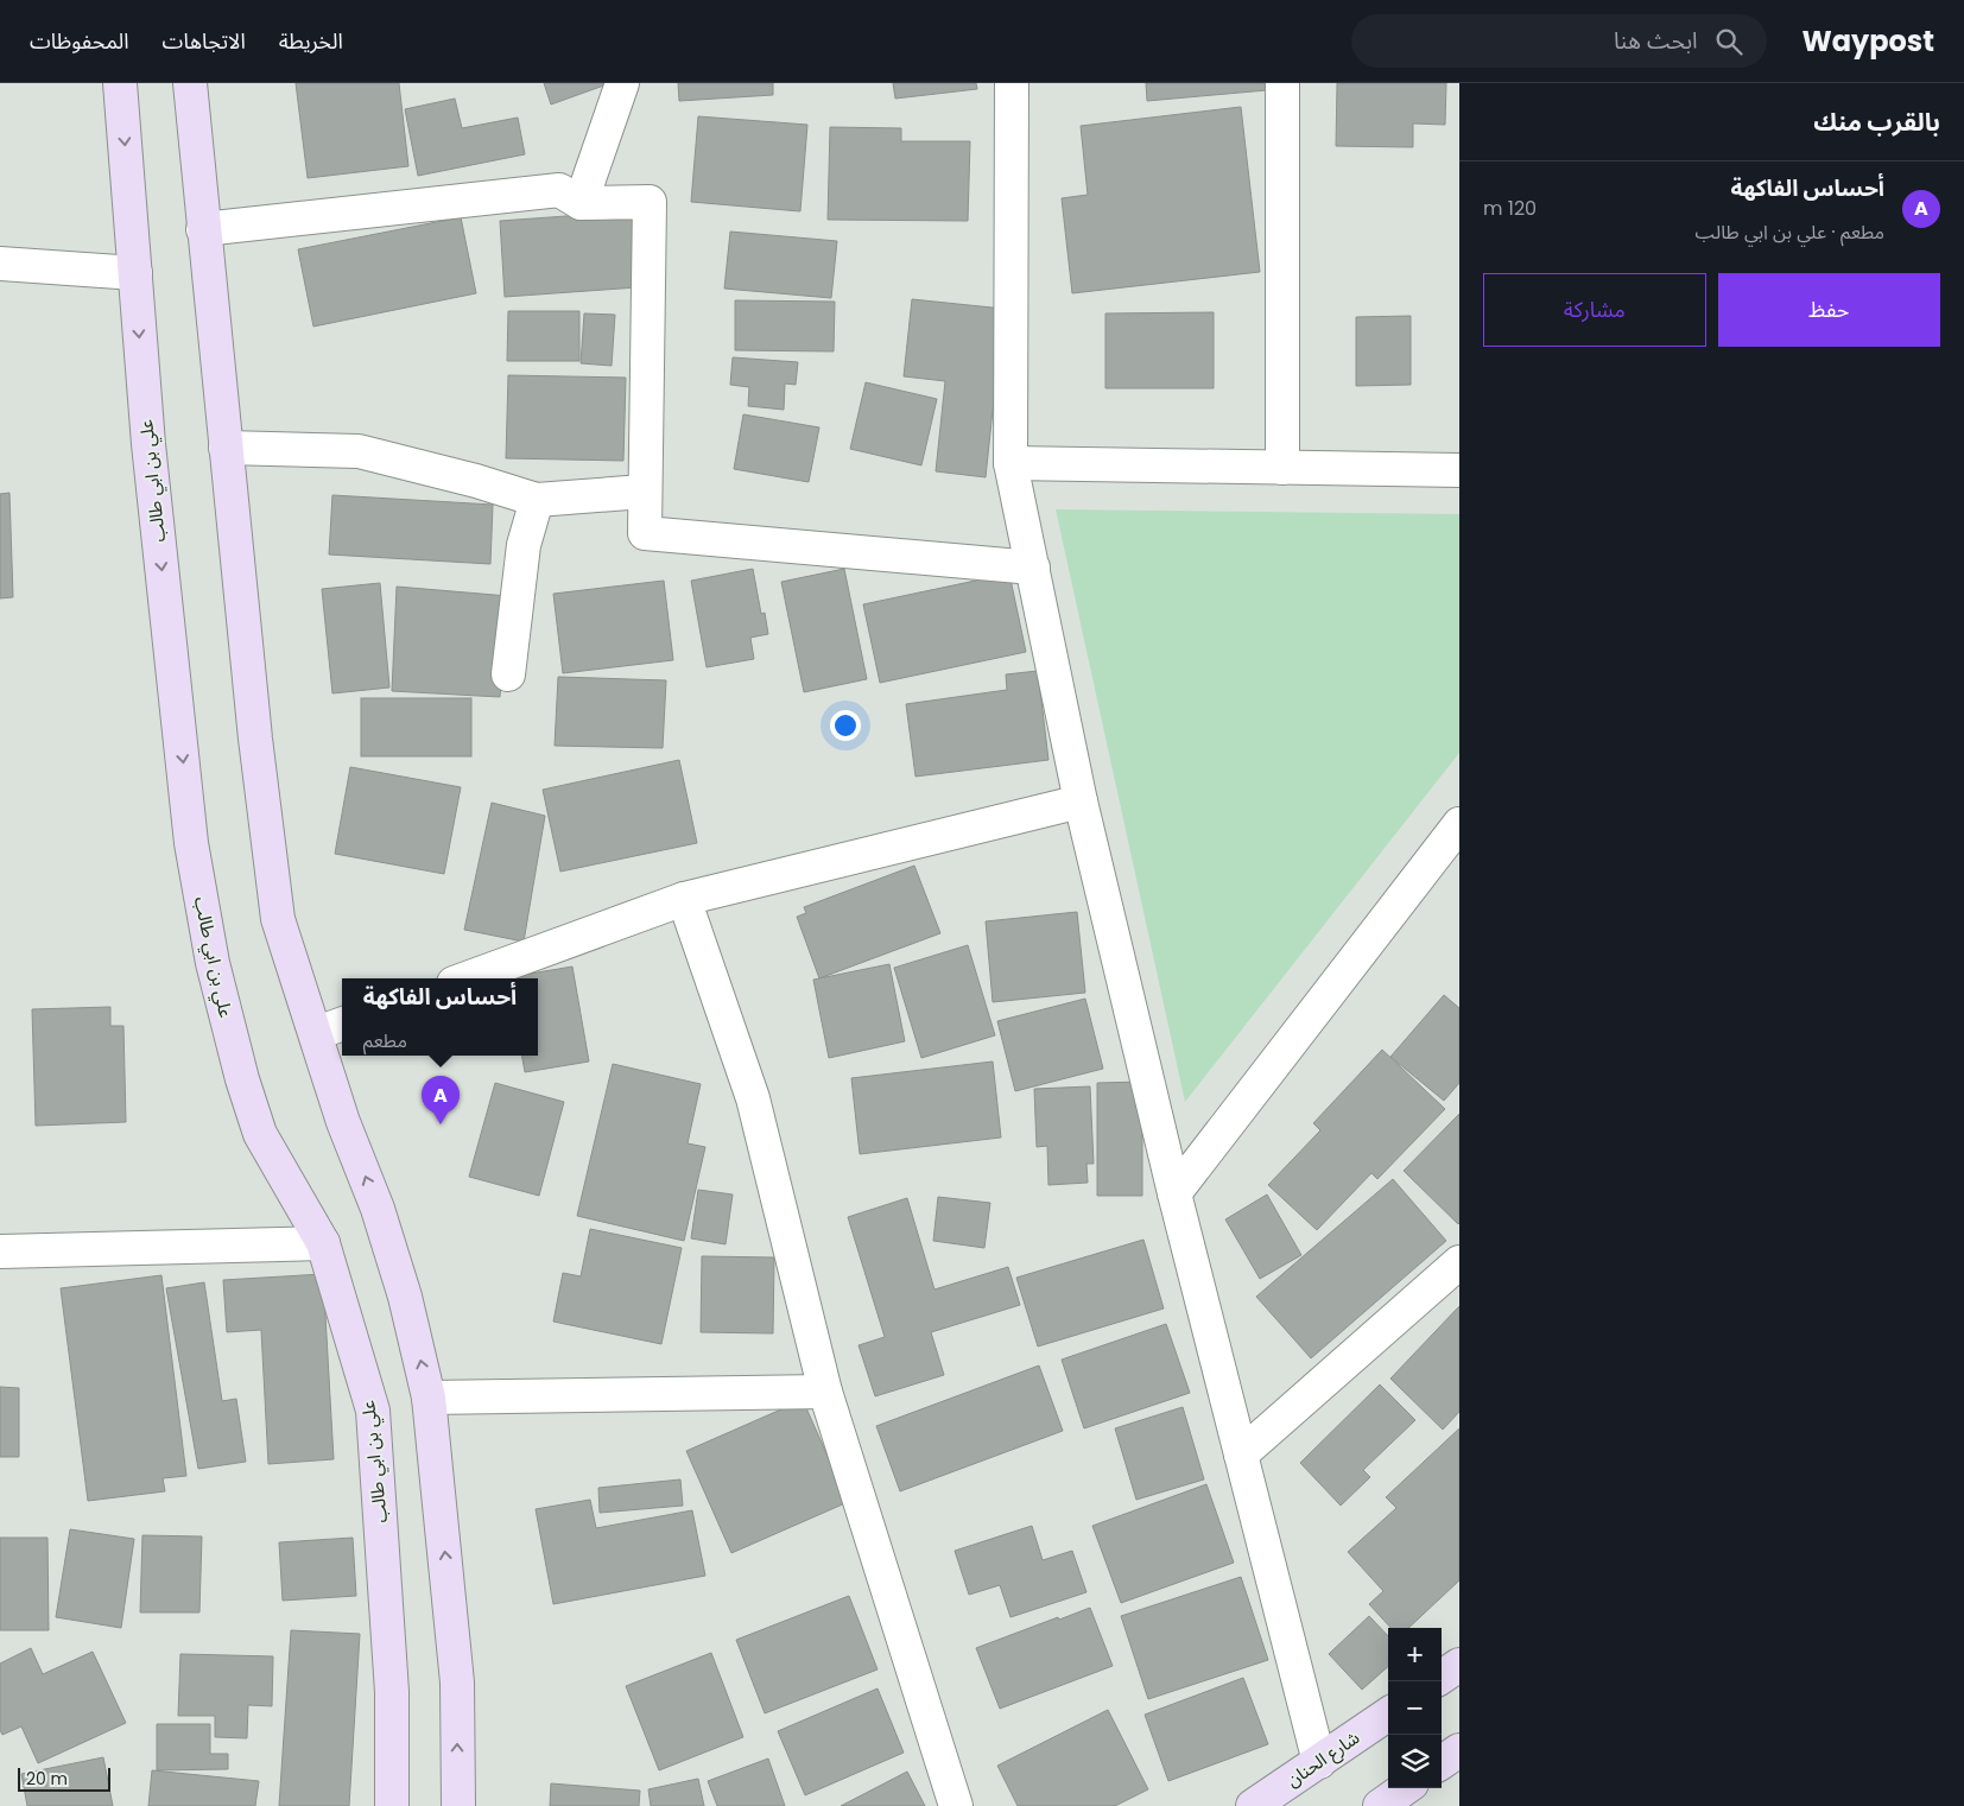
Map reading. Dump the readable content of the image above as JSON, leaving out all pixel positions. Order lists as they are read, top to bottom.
{
  "streets": {
    "main road": ["علي بن ابي طالب", "شارع الحنان"]
  },
  "scale_bar": "20 m",
  "page": {
    "header": "Waypost",
    "search": "ابحث هنا",
    "nav": ["الخريطة", "الاتجاهات", "المحفوظات"],
    "heading": "بالقرب منك",
    "list": [
      {
        "mark": "A",
        "name": "أحساس الفاكهة",
        "note": "مطعم · علي بن ابي طالب",
        "value": "120 m"
      }
    ],
    "buttons": ["حفظ", "مشاركة"],
    "popup": ["أحساس الفاكهة", "مطعم"],
    "pins": "A",
    "map_buttons": ["+", "−"],
    "scale": "20 m"
  }
}
